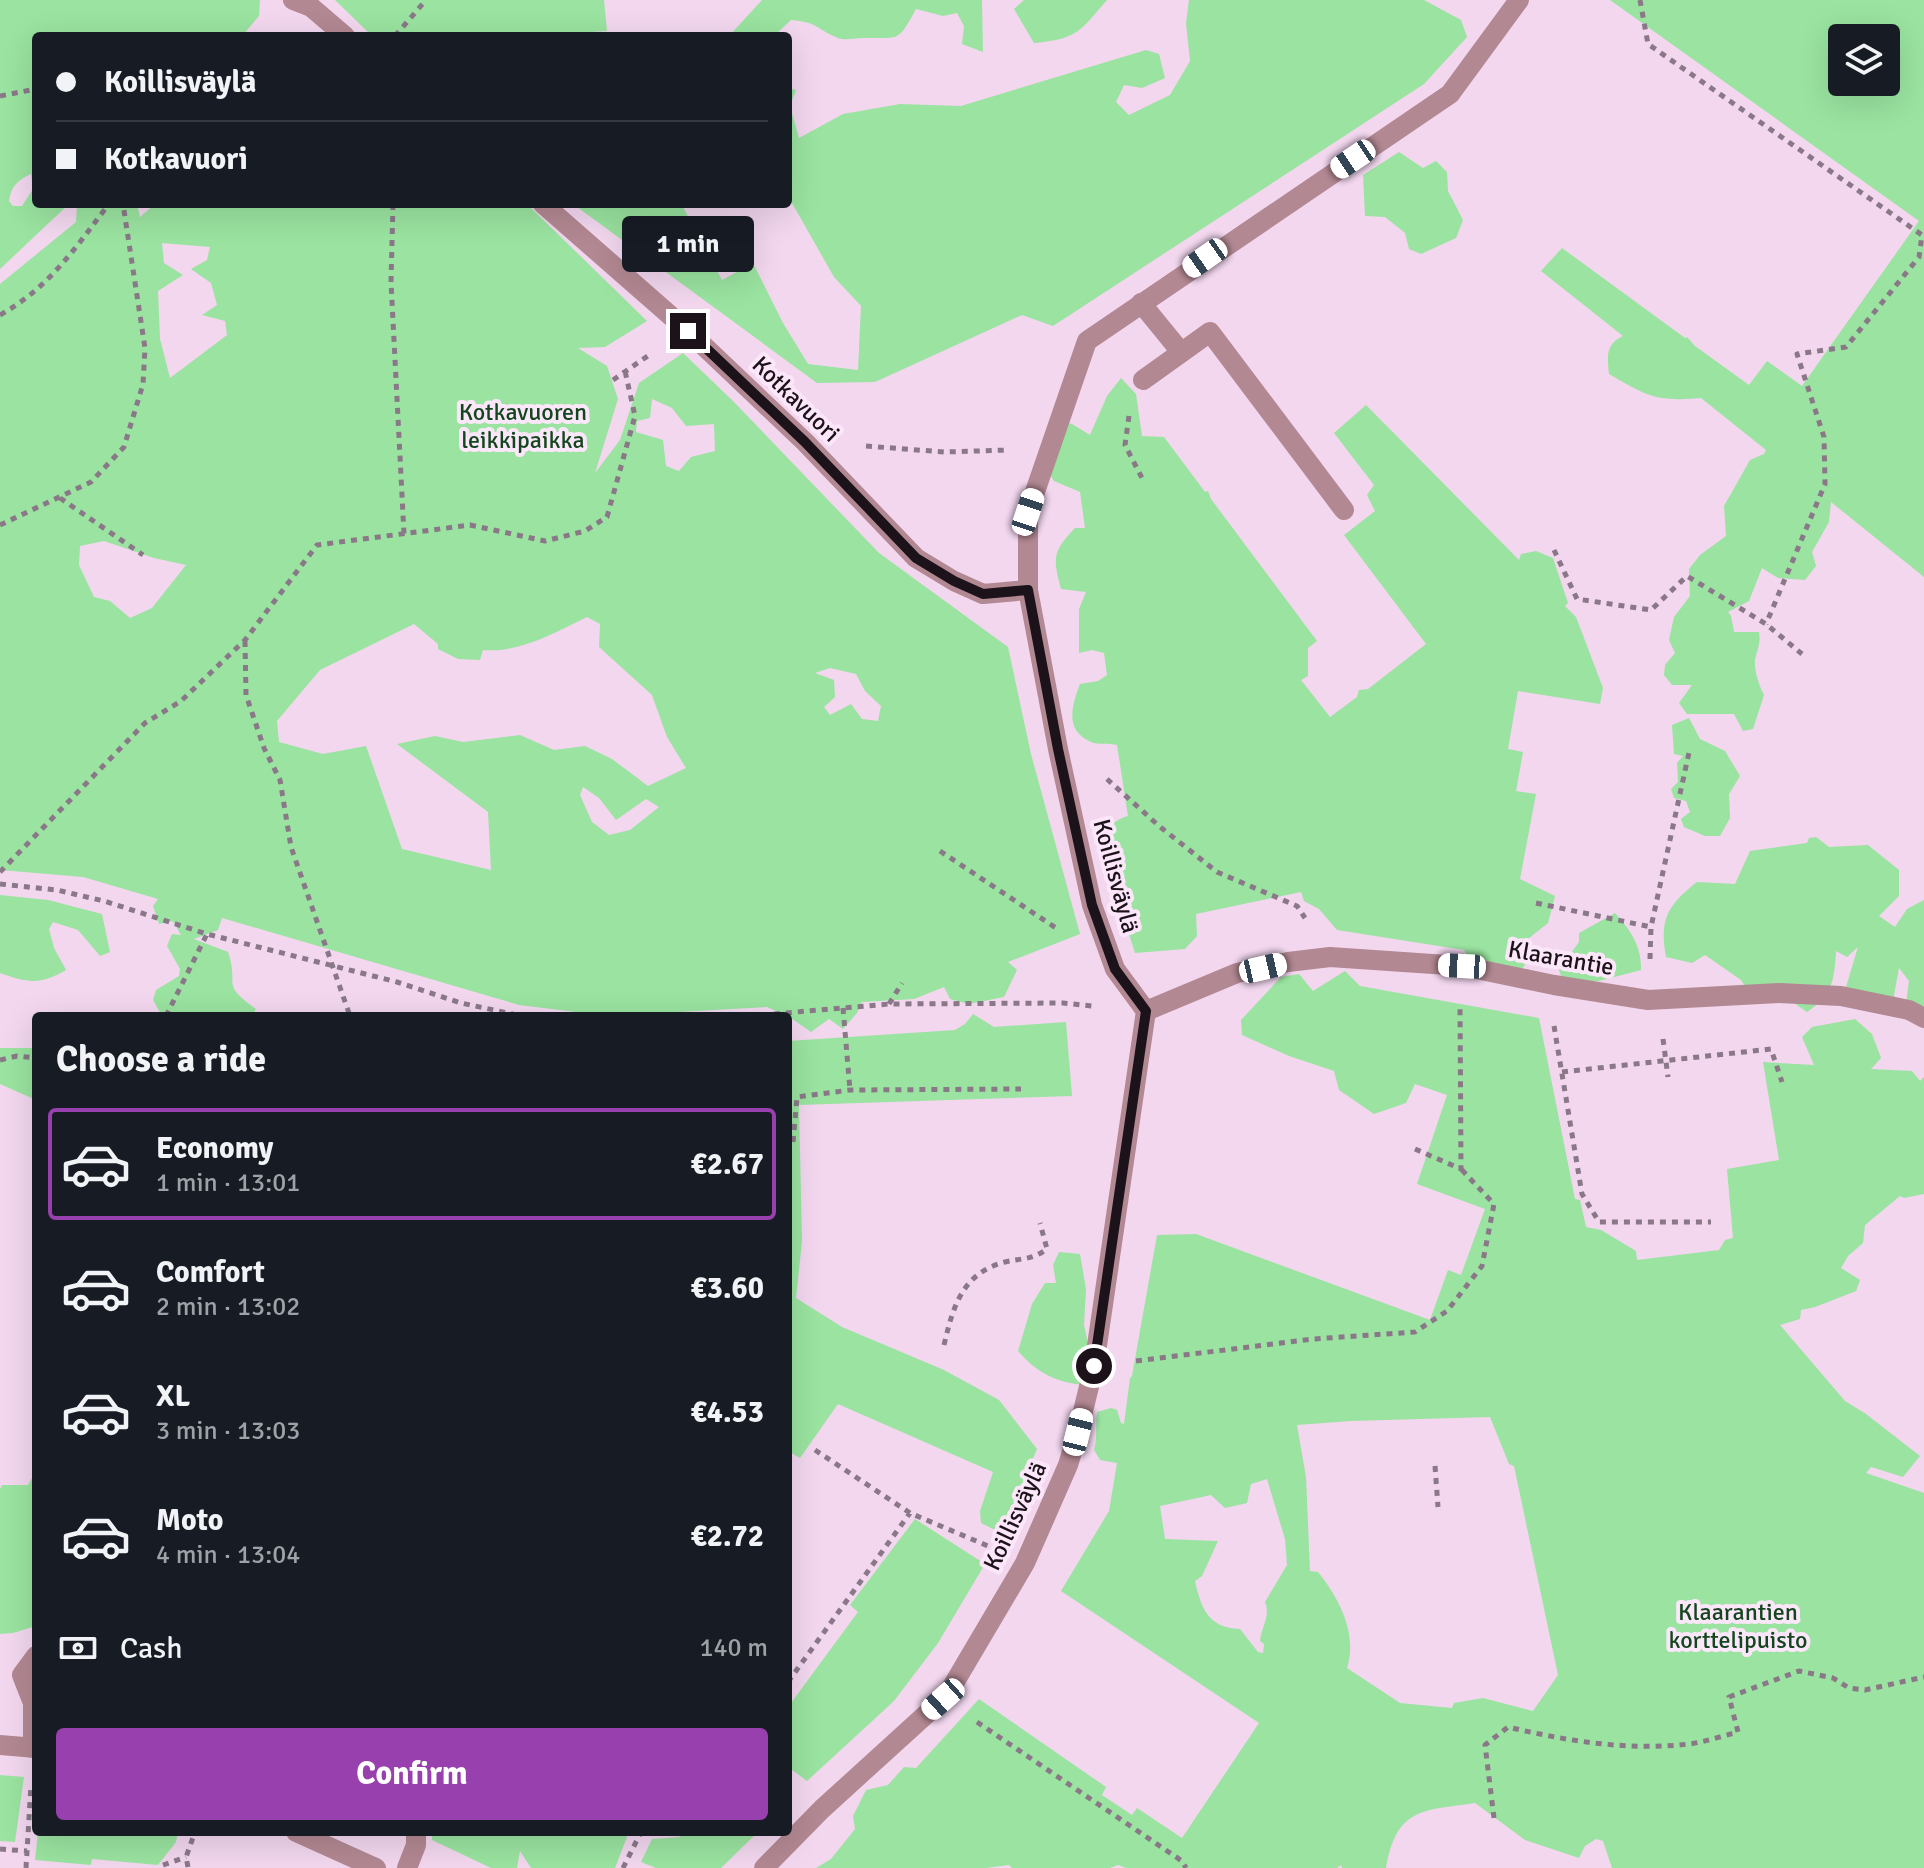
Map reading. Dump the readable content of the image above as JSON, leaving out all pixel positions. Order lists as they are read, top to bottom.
{
  "streets": {
    "street": ["Kotkavuori", "Koillisväylä", "Klaarantie"]
  },
  "crossings": [
    ["Kotkavuori", "Koillisväylä"],
    ["Koillisväylä", "Klaarantie"]
  ],
  "parks": ["Kotkavuoren leikkipaikka", "Klaarantien korttelipuisto"],
  "page": {
    "banner": ["Koillisväylä", "Kotkavuori"],
    "bubble": "1 min",
    "heading": "Choose a ride",
    "list": [
      {
        "name": "Economy",
        "note": "1 min · 13:01",
        "value": "€2.67"
      },
      {
        "name": "Comfort",
        "note": "2 min · 13:02",
        "value": "€3.60"
      },
      {
        "name": "XL",
        "note": "3 min · 13:03",
        "value": "€4.53"
      },
      {
        "name": "Moto",
        "note": "4 min · 13:04",
        "value": "€2.72"
      }
    ],
    "pay": ["Cash", "140 m"],
    "buttons": "Confirm"
  }
}
